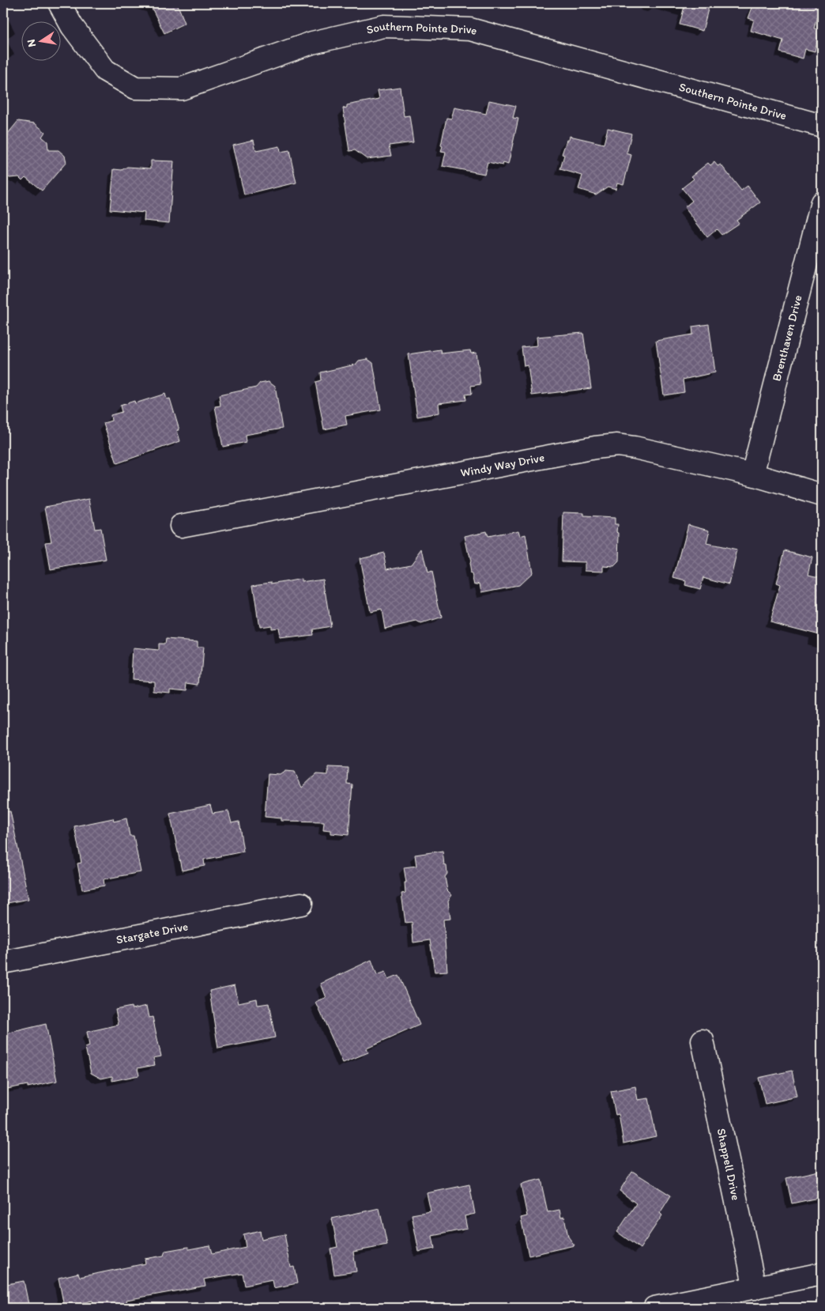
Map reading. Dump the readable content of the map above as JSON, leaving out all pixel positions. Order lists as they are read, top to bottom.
{
  "streets": {
    "street": [
      "Southern Pointe Drive",
      "Brenthaven Drive",
      "Windy Way Drive",
      "Stargate Drive",
      "Shappell Drive"
    ]
  },
  "crossings": [
    ["Brenthaven Drive", "Windy Way Drive"]
  ],
  "north": "left"
}
